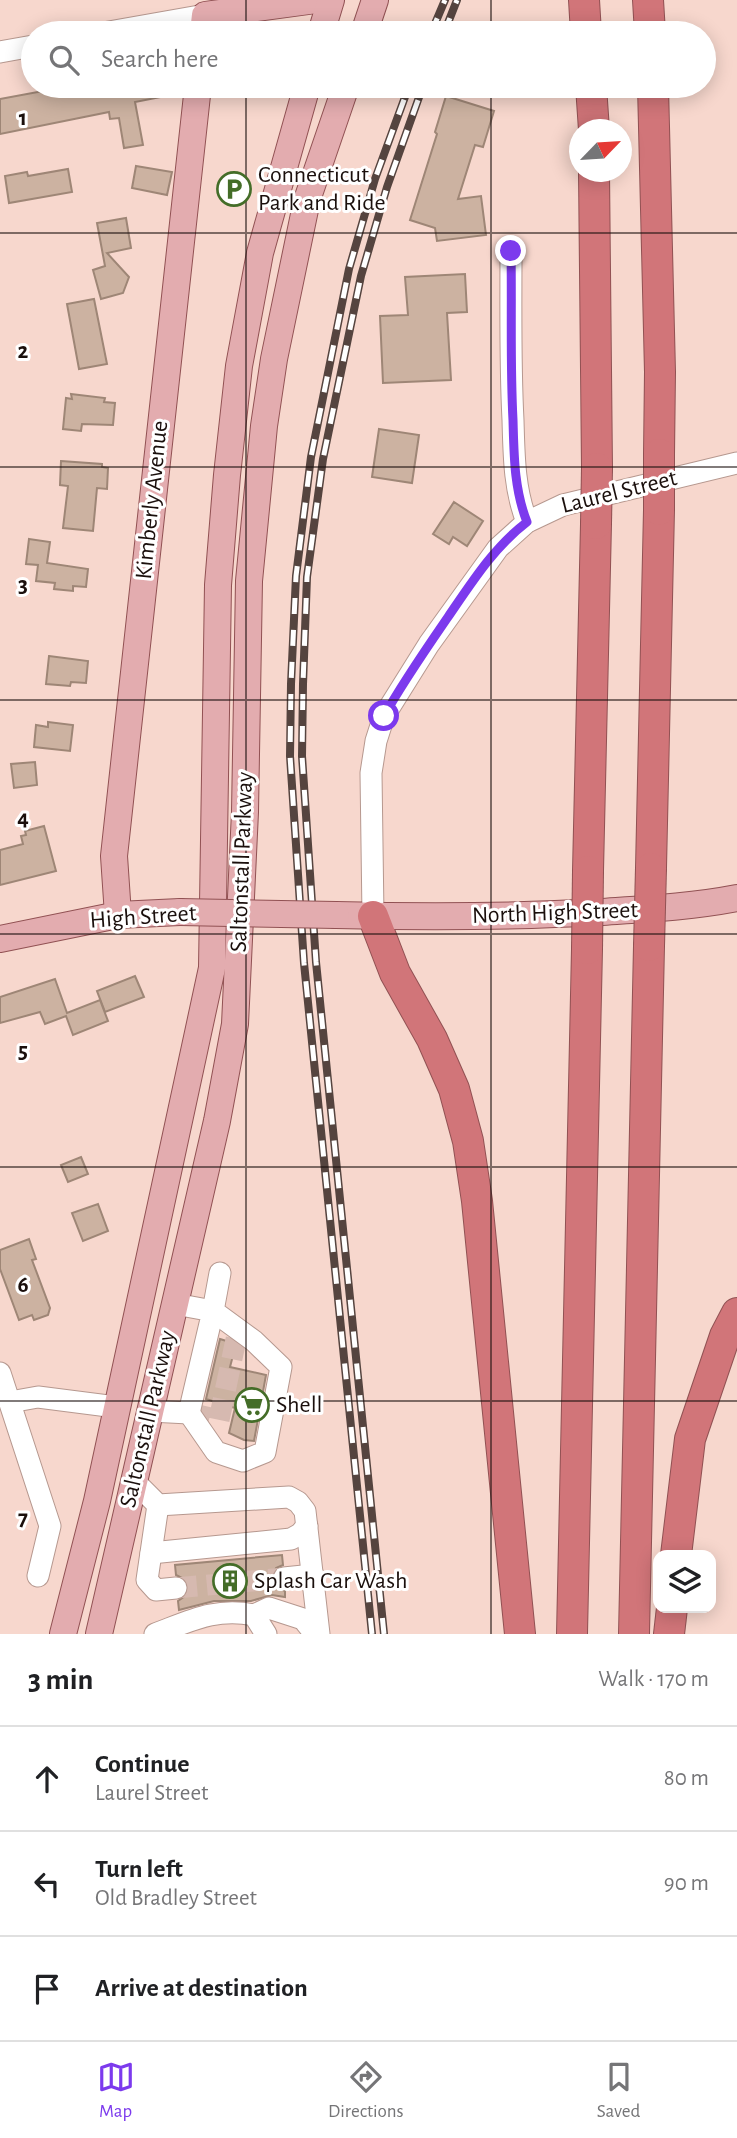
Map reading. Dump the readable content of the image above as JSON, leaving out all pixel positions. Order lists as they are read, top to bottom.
{
  "streets": {
    "main road": [
      "Kimberly Avenue",
      "Saltonstall Parkway",
      "North High Street",
      "High Street"
    ],
    "street": ["Laurel Street"]
  },
  "crossings": [
    ["Laurel Street", "North High Street"],
    ["Laurel Street", "High Street"],
    ["Kimberly Avenue", "High Street"],
    ["North High Street", "High Street"]
  ],
  "places": {
    "parking": ["Connecticut Park and Ride"],
    "supermarket": ["Shell"],
    "building": ["Splash Car Wash"]
  },
  "north": "top right",
  "page": {
    "search": "Search here",
    "heading": ["3 min", "Walk · 170 m"],
    "list": [
      ["Continue", "Laurel Street", "80 m"],
      ["Turn left", "Old Bradley Street", "90 m"],
      "Arrive at destination"
    ],
    "nav": ["Map", "Directions", "Saved"]
  },
  "grid": {
    "rows": [
      "1",
      "2",
      "3",
      "4",
      "5",
      "6",
      "7"
    ]
  }
}
